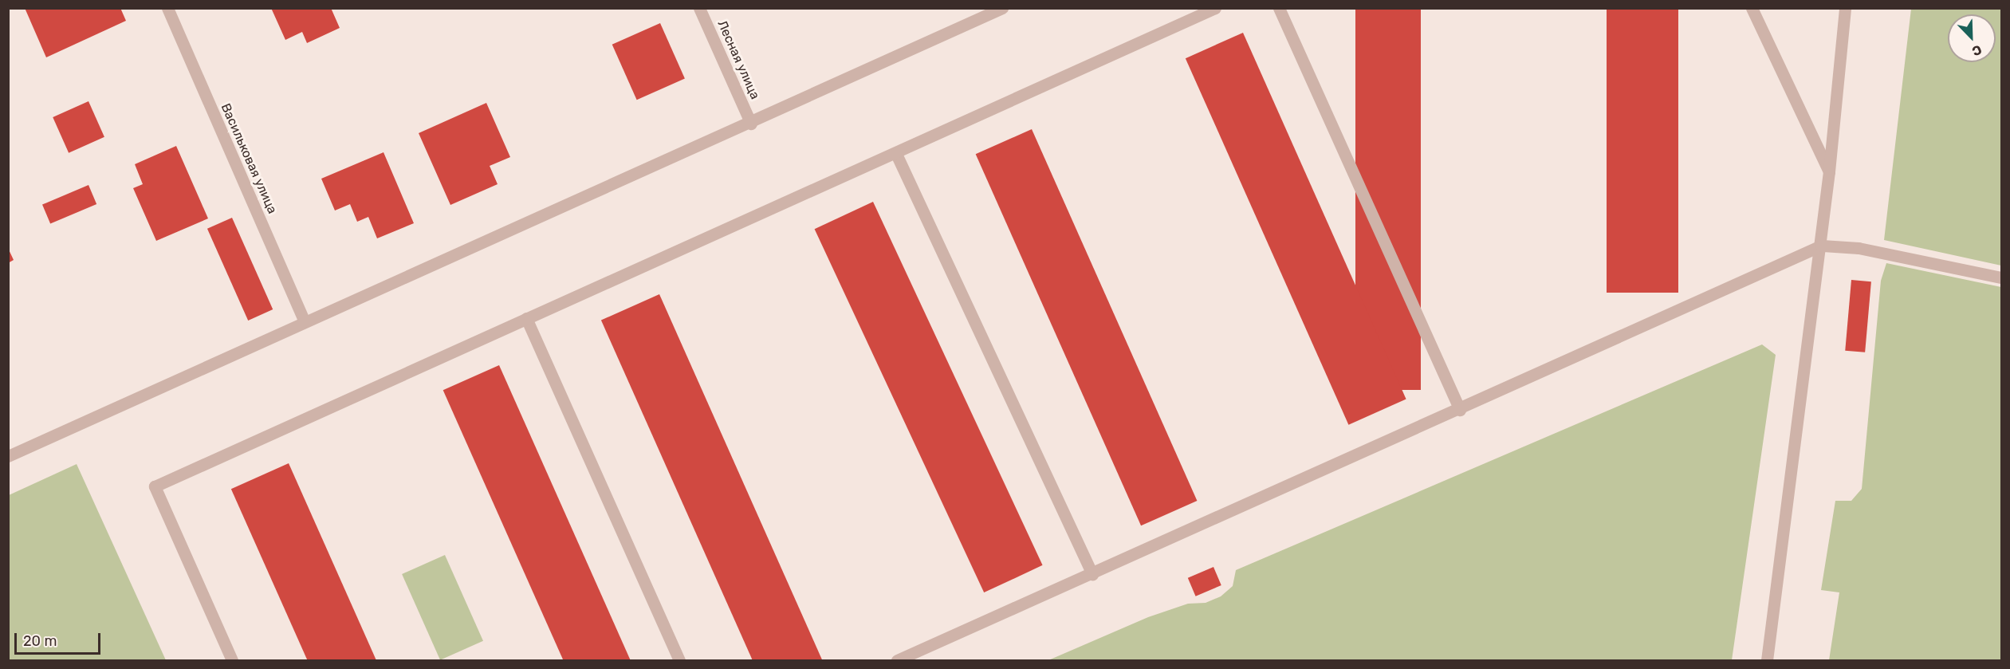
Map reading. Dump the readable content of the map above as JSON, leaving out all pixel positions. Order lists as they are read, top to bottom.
{
  "streets": {
    "street": ["Лесная улица", "Васильковая улица"]
  },
  "scale_bar": "20 m",
  "north": "bottom right"
}
